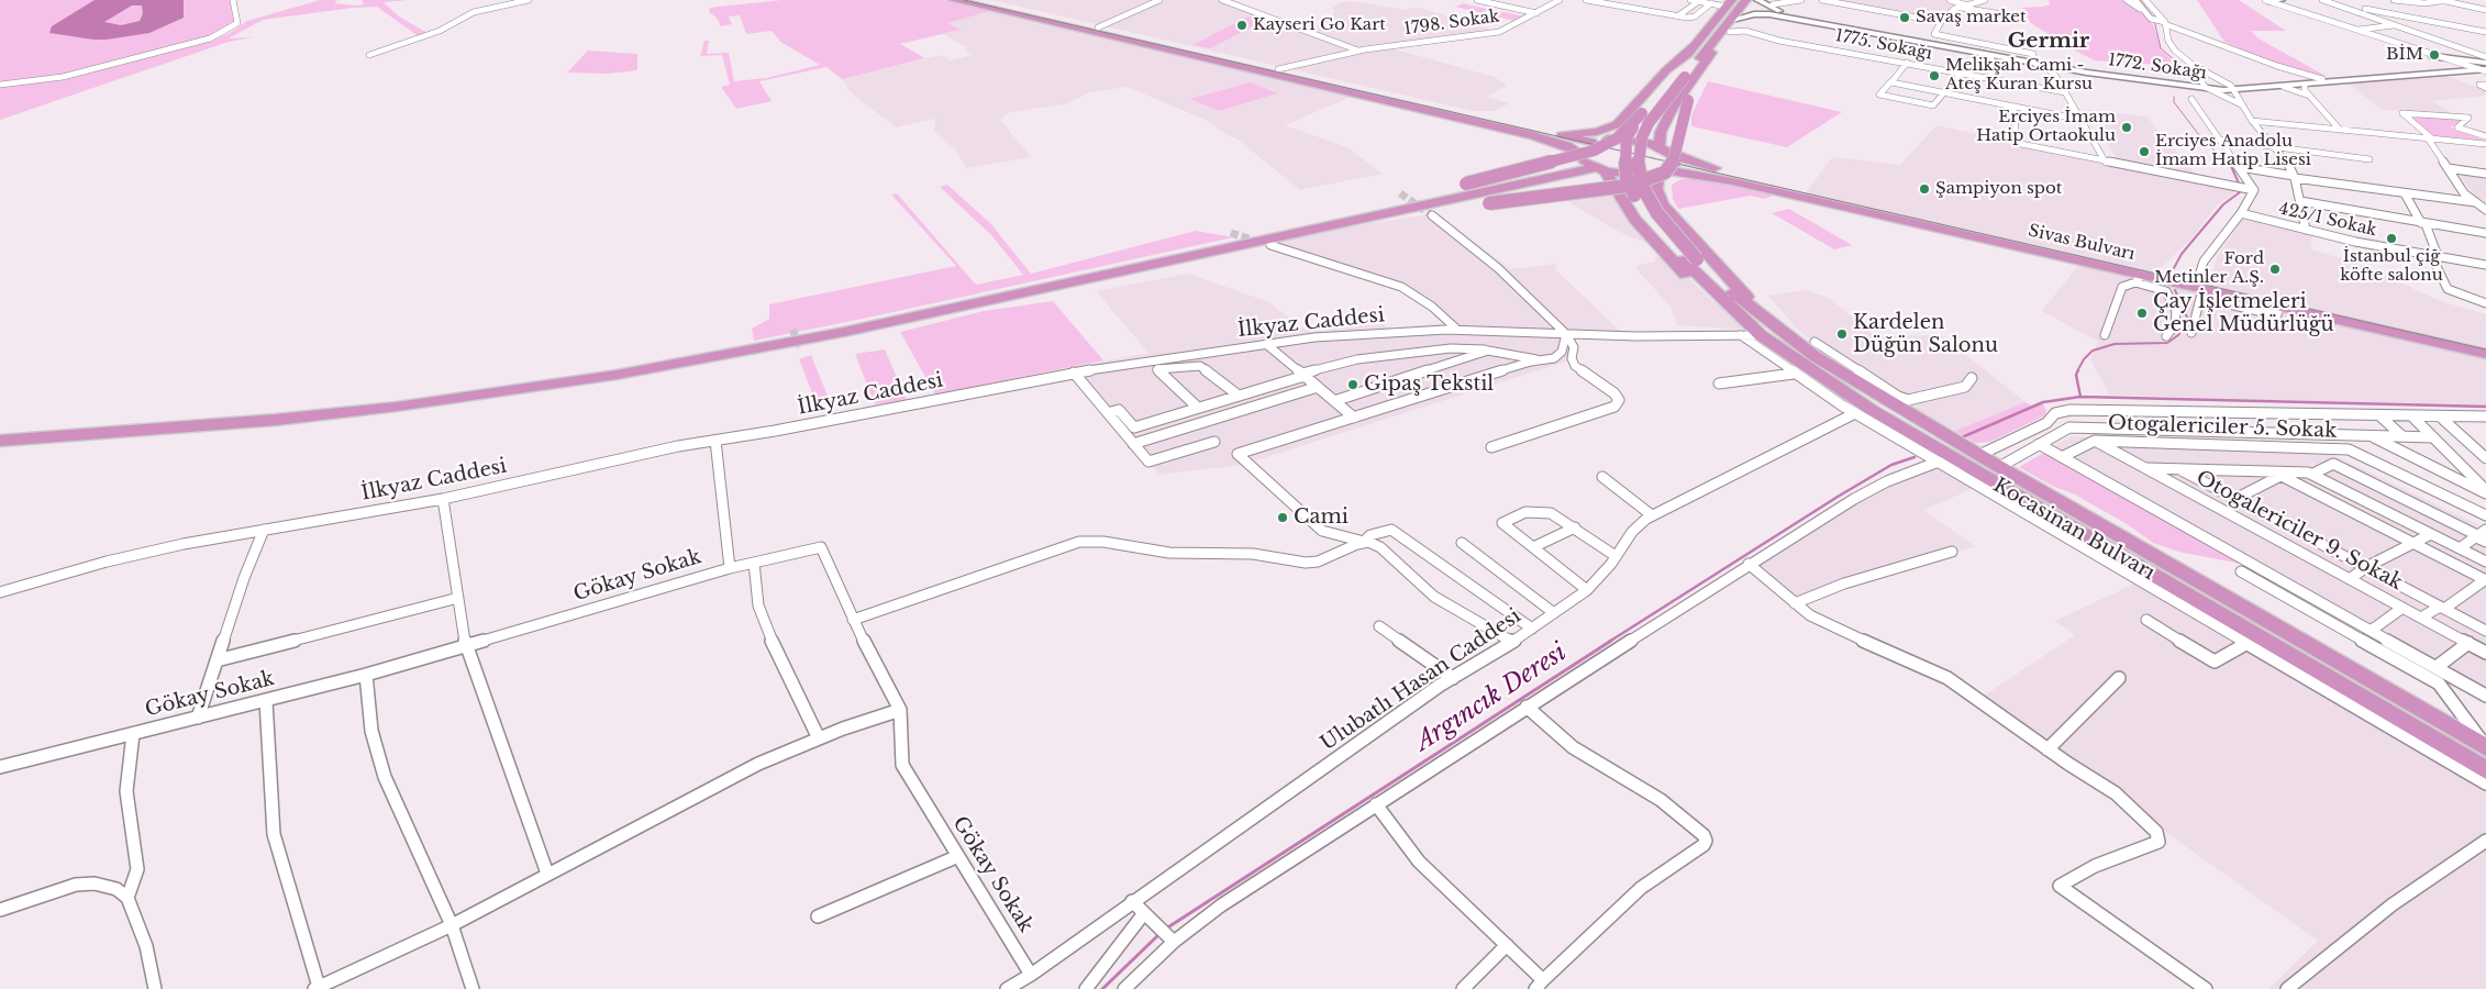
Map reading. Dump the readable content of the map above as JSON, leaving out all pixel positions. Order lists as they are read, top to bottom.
{
  "streets": {
    "highway": ["Sivas Bulvarı", "Kocasinan Bulvarı"],
    "street": [
      "1798. Sokak",
      "1775. Sokağı",
      "1772. Sokağı",
      "425/1 Sokak",
      "İlkyaz Caddesi",
      "Otogalericiler 5. Sokak",
      "Otogalericiler 9. Sokak",
      "Gökay Sokak",
      "Ulubatlı Hasan Caddesi"
    ]
  },
  "crossings": [
    ["1775. Sokağı", "1772. Sokağı"],
    ["İlkyaz Caddesi", "Kocasinan Bulvarı"],
    ["Otogalericiler 5. Sokak", "Otogalericiler 9. Sokak"],
    ["Gökay Sokak", "Ulubatlı Hasan Caddesi"]
  ],
  "districts": ["Germir"],
  "water": ["Argıncık Deresi"],
  "places": [
    "Savaş market",
    "Kayseri Go Kart",
    "BİM",
    "Melikşah Cami - Ateş Kuran Kursu",
    "Erciyes İmam Hatip Ortaokulu",
    "Erciyes Anadolu İmam Hatip Lisesi",
    "Şampiyon spot",
    "İstanbul çiğ köfte salonu",
    "Ford Metinler A.Ş.",
    "Çay İşletmeleri Genel Müdürlüğü",
    "Kardelen Düğün Salonu",
    "Gipaş Tekstil",
    "Cami"
  ]
}
